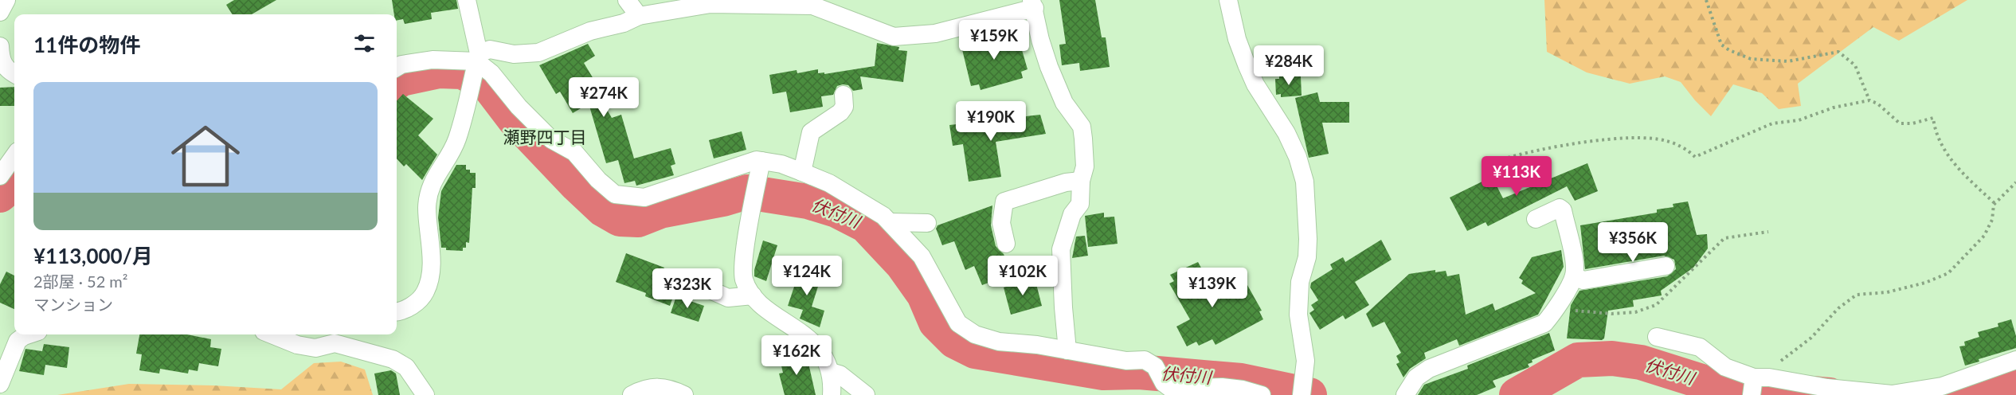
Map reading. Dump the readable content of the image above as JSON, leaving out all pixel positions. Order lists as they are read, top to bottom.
{
  "districts": ["瀬野四丁目"],
  "water": ["伏付川"],
  "page": {
    "heading": "11件の物件",
    "price": [
      "¥159K",
      "¥284K",
      "¥274K",
      "¥190K",
      "¥113K",
      "¥356K",
      "¥124K",
      "¥102K",
      "¥139K",
      "¥323K",
      "¥162K"
    ],
    "list": [
      {
        "name": "¥113,000/月",
        "note": "2部屋 · 52 m² · マンション"
      }
    ]
  }
}
